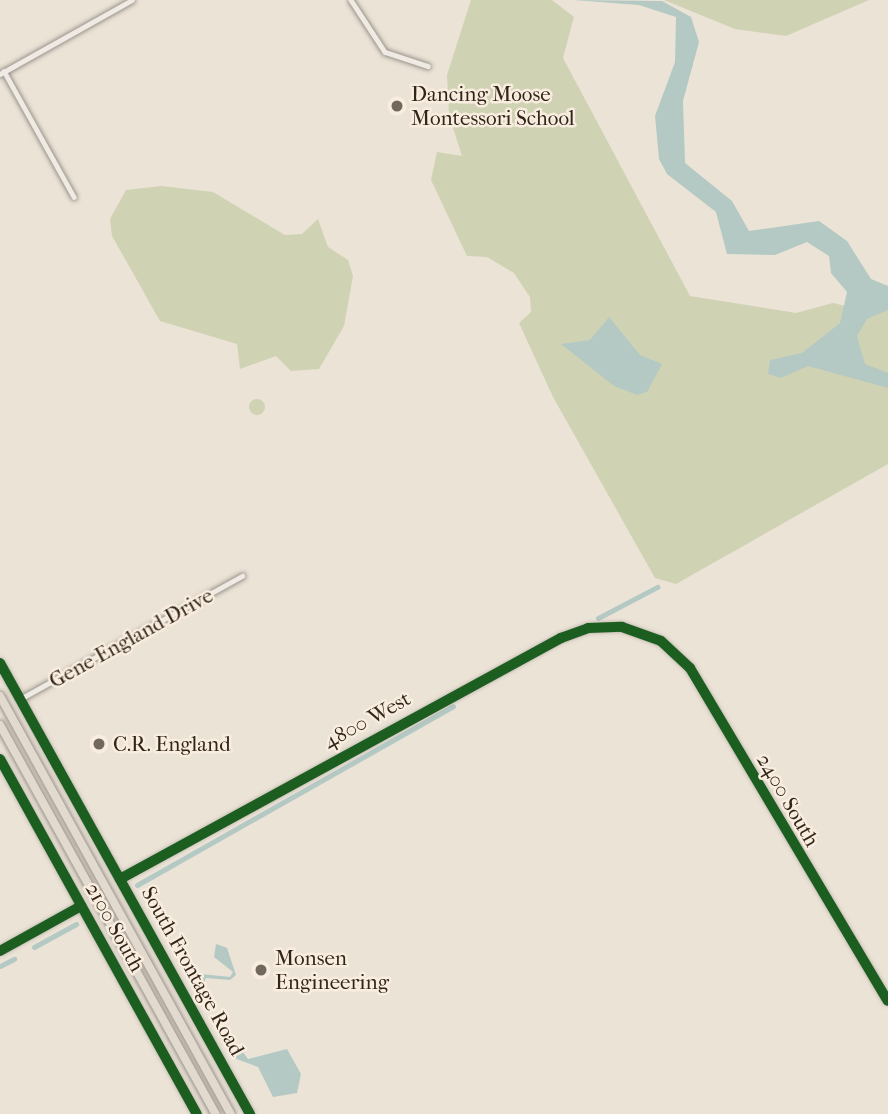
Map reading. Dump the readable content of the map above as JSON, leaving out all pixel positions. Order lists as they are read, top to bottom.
{
  "streets": {
    "street": [
      "Gene England Drive",
      "4800 West",
      "2400 South",
      "2100 South",
      "South Frontage Road"
    ]
  },
  "crossings": [
    ["Gene England Drive", "South Frontage Road"],
    ["4800 West", "2400 South"],
    ["4800 West", "South Frontage Road"]
  ],
  "places": ["Dancing Moose Montessori School", "C.R. England", "Monsen Engineering"]
}
